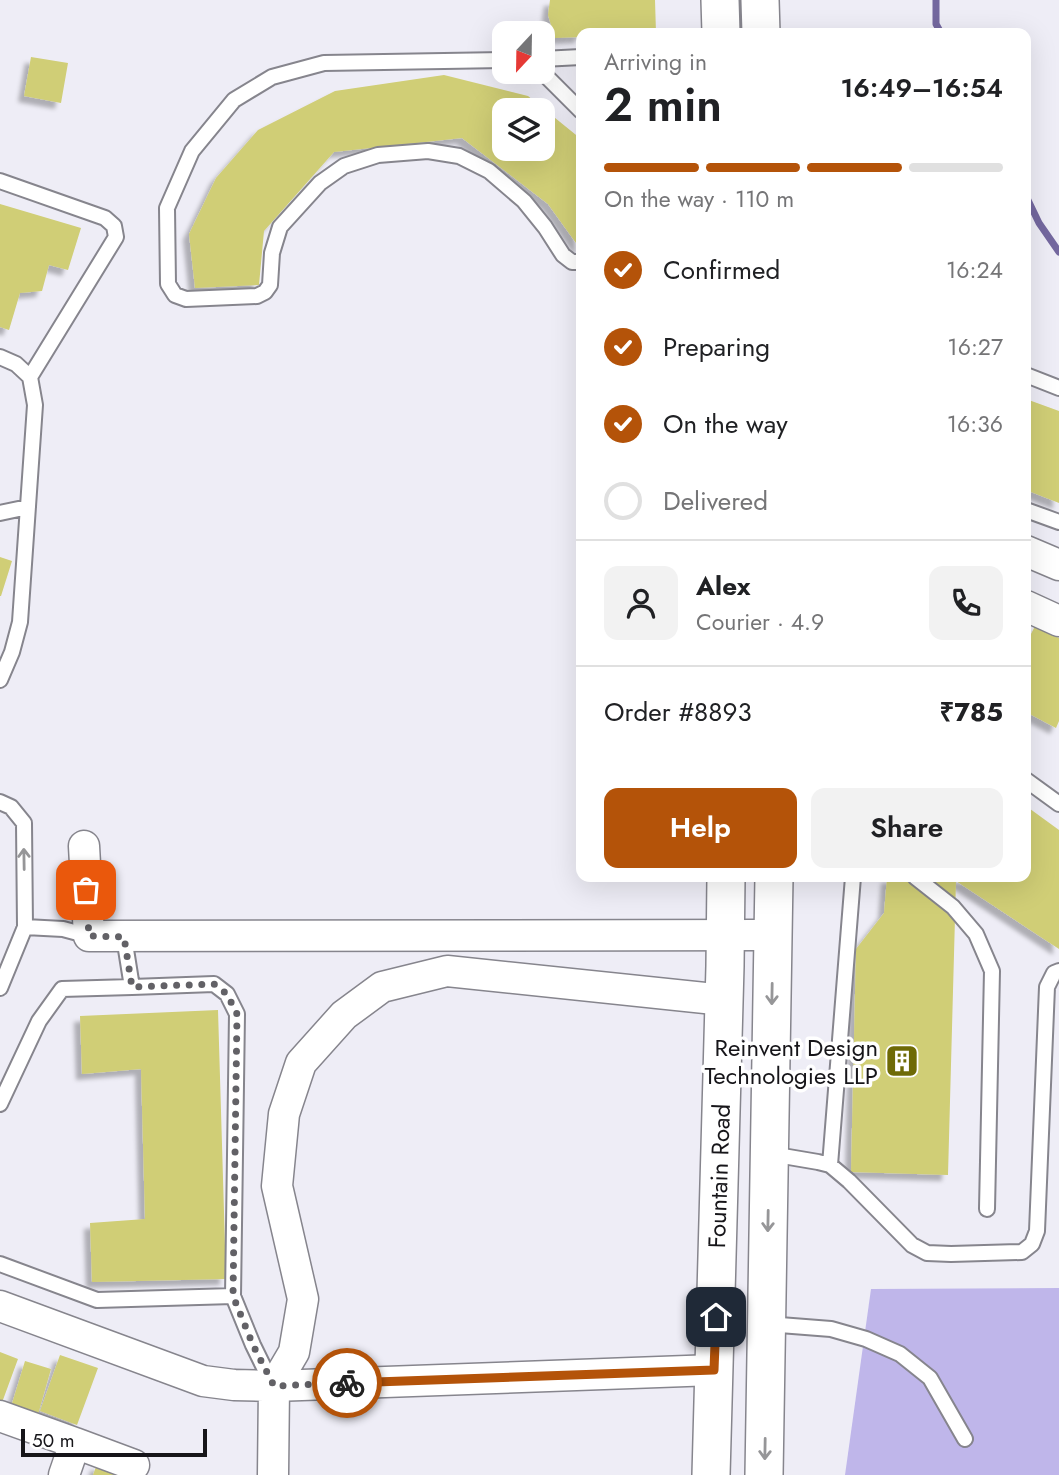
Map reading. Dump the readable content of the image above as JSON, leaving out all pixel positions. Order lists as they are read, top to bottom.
{
  "streets": {
    "street": ["Fountain Road"]
  },
  "places": {
    "building": ["Reinvent Design Technologies LLP"]
  },
  "scale_bar": "50 m",
  "north": "bottom",
  "page": {
    "heading": ["2 min", "Arriving in", "16:49–16:54"],
    "panel": [
      "Alex",
      "Courier · 4.9",
      "Order #8893",
      "₹785"
    ],
    "bar": "On the way · 110 m",
    "list": [
      ["Confirmed", "16:24"],
      ["Preparing", "16:27"],
      ["On the way", "16:36"],
      "Delivered"
    ],
    "buttons": ["Help", "Share"],
    "scale": "50 m"
  }
}
